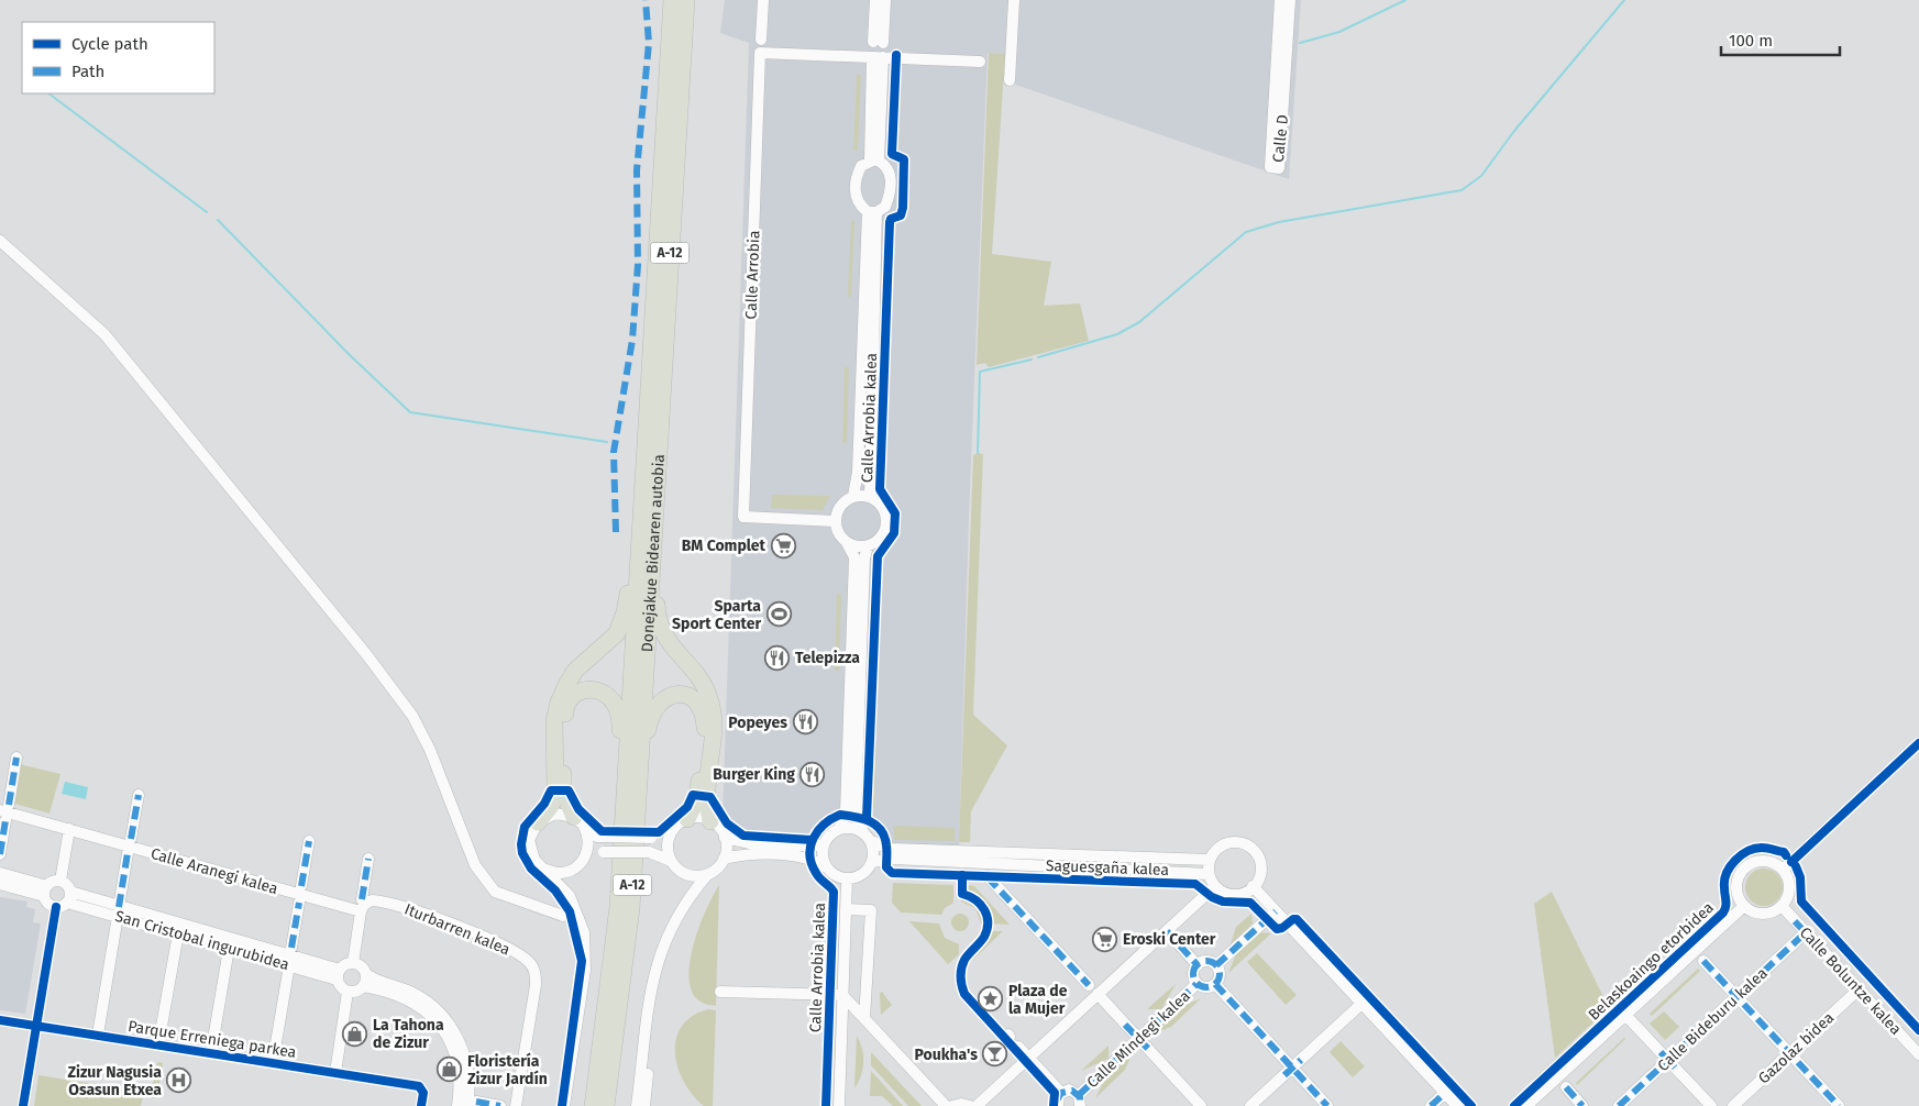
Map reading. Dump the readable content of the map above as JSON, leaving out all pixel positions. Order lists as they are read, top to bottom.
{
  "streets": {
    "highway": ["A-12", "Donejakue Bidearen autobia"],
    "street": [
      "Calle D",
      "Calle Arrobia",
      "Calle Arrobia kalea",
      "Saguesgaña kalea",
      "Calle Aranegi kalea",
      "Iturbarren kalea",
      "San Cristobal ingurubidea",
      "Belaskoaingo etorbidea",
      "Calle Boluntze kalea",
      "Calle Bideburu kalea",
      "Parque Erreniega parkea",
      "Calle Mindegi kalea",
      "Gazolaz bidea"
    ]
  },
  "crossings": [
    ["Calle Arrobia kalea", "Saguesgaña kalea"],
    ["Calle Aranegi kalea", "Iturbarren kalea"],
    ["Calle Aranegi kalea", "San Cristobal ingurubidea"],
    ["Calle Aranegi kalea", "Parque Erreniega parkea"],
    ["Belaskoaingo etorbidea", "Calle Boluntze kalea"],
    ["Calle Boluntze kalea", "Calle Bideburu kalea"],
    ["Calle Boluntze kalea", "Gazolaz bidea"]
  ],
  "places": {
    "supermarket": ["BM Complet", "Eroski Center"],
    "sports": ["Sparta Sport Center"],
    "restaurant": ["Telepizza", "Popeyes", "Burger King"],
    "place": ["Plaza de la Mujer"],
    "shop": ["La Tahona de Zizur", "Floristería Zizur Jardín"],
    "bar": ["Poukha's"],
    "hospital": ["Zizur Nagusia Osasun Etxea"]
  },
  "legend": ["Cycle path", "Path"],
  "scale_bar": "100 m"
}
